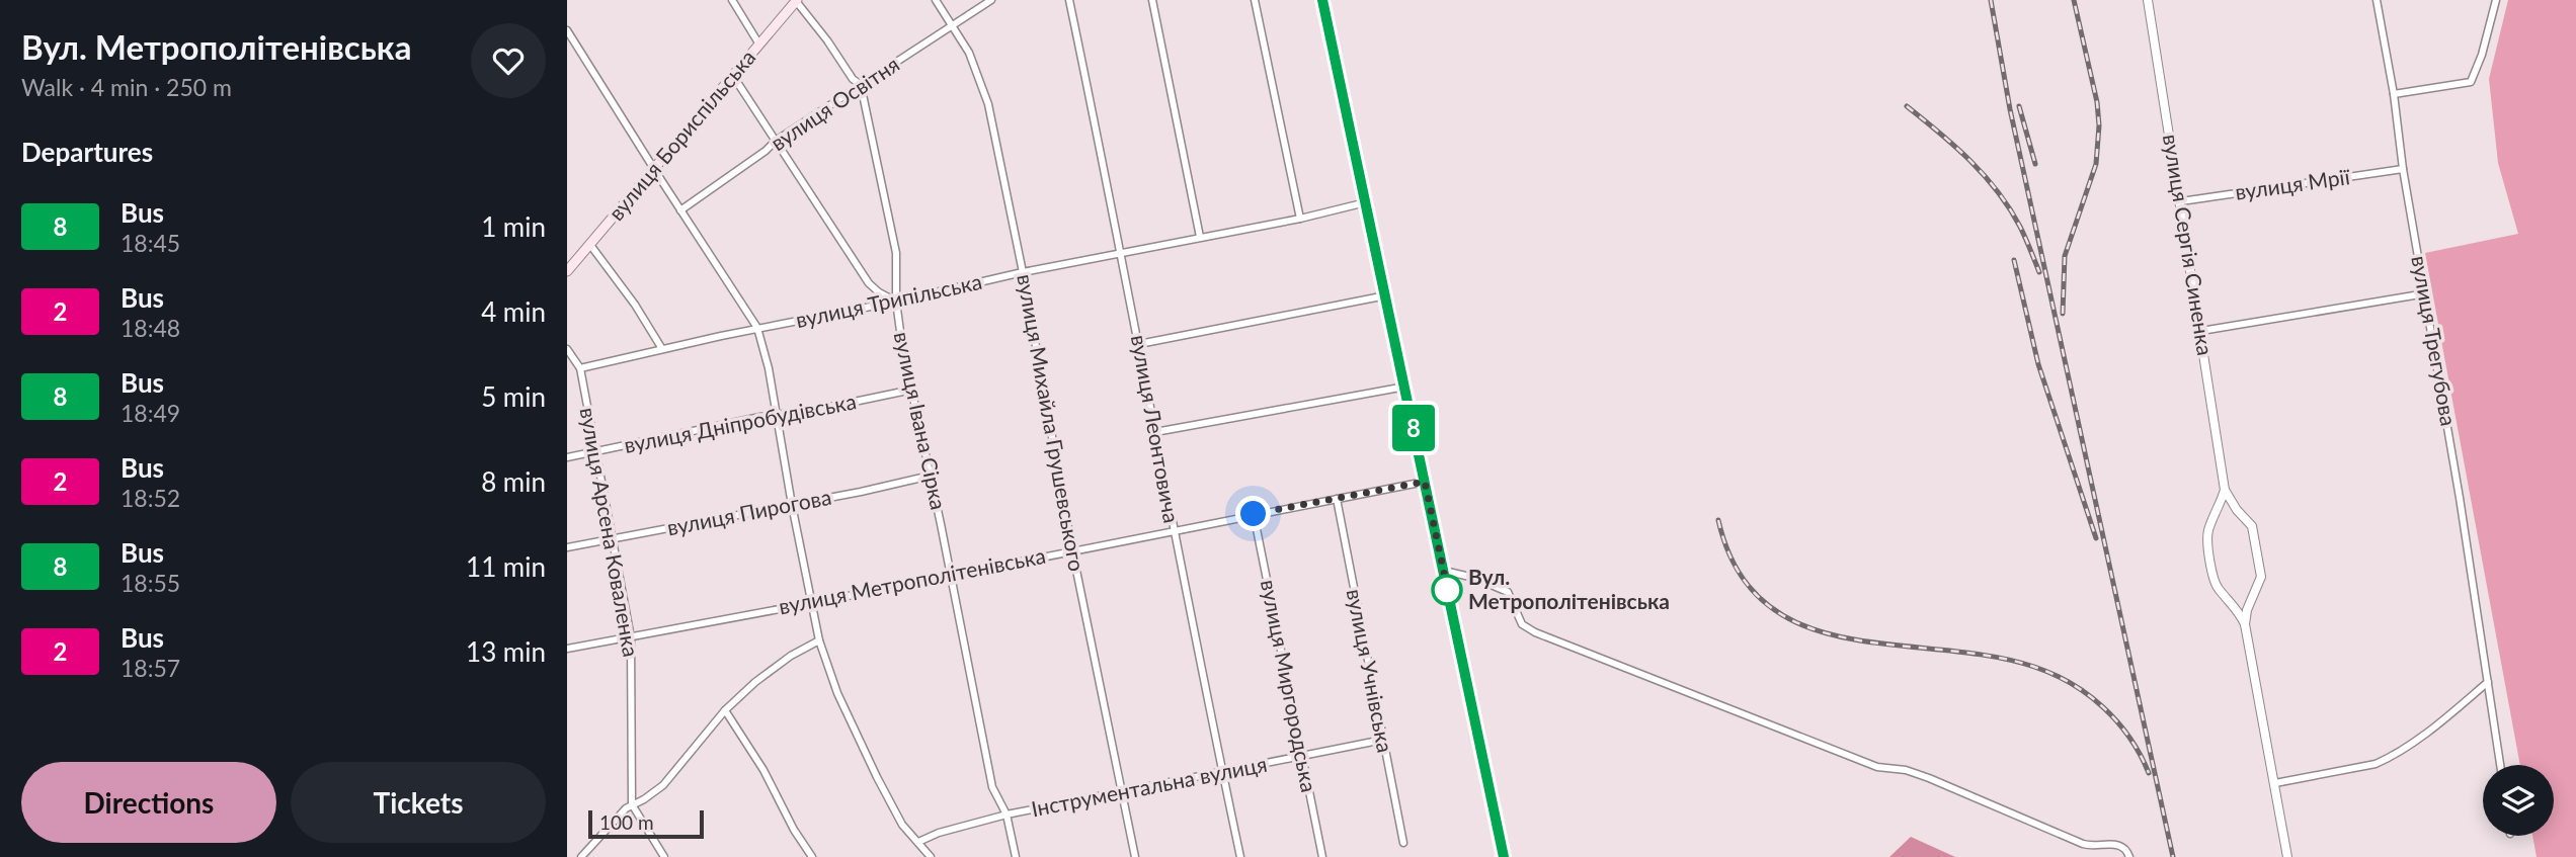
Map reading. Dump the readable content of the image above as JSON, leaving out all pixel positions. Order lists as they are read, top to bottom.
{
  "streets": {
    "main road": ["вулиця Бориспільська"],
    "street": [
      "вулиця Освітня",
      "вулиця Мрії",
      "вулиця Сергія Синенка",
      "вулиця Трипільська",
      "вулиця Трегубова",
      "вулиця Івана Сірка",
      "вулиця Михайла Грушевського",
      "вулиця Дніпробудівська",
      "вулиця Леонтовича",
      "вулиця Пирогова",
      "вулиця Арсена Коваленка",
      "вулиця Метрополітенівська",
      "вулиця Учнівська",
      "вулиця Миргородська",
      "Інструментальна вулиця"
    ]
  },
  "crossings": [
    ["вулиця Освітня", "вулиця Івана Сірка"],
    ["вулиця Освітня", "вулиця Михайла Грушевського"],
    ["вулиця Бориспільська", "вулиця Івана Сірка"],
    ["вулиця Мрії", "вулиця Сергія Синенка"],
    ["вулиця Мрії", "вулиця Трегубова"],
    ["вулиця Трипільська", "вулиця Івана Сірка"],
    ["вулиця Трипільська", "вулиця Михайла Грушевського"],
    ["вулиця Трипільська", "вулиця Леонтовича"],
    ["вулиця Трипільська", "вулиця Арсена Коваленка"],
    ["вулиця Івана Сірка", "вулиця Дніпробудівська"],
    ["вулиця Івана Сірка", "вулиця Пирогова"],
    ["вулиця Івана Сірка", "вулиця Метрополітенівська"],
    ["вулиця Івана Сірка", "Інструментальна вулиця"],
    ["вулиця Михайла Грушевського", "вулиця Метрополітенівська"],
    ["вулиця Михайла Грушевського", "Інструментальна вулиця"],
    ["вулиця Дніпробудівська", "вулиця Арсена Коваленка"],
    ["вулиця Леонтовича", "вулиця Метрополітенівська"],
    ["вулиця Леонтовича", "Інструментальна вулиця"],
    ["вулиця Пирогова", "вулиця Арсена Коваленка"],
    ["вулиця Арсена Коваленка", "вулиця Метрополітенівська"],
    ["вулиця Метрополітенівська", "вулиця Учнівська"],
    ["вулиця Метрополітенівська", "вулиця Миргородська"],
    ["вулиця Учнівська", "Інструментальна вулиця"],
    ["вулиця Миргородська", "Інструментальна вулиця"]
  ],
  "places": ["Вул. Метрополітенівська"],
  "lines": ["bus line 8"],
  "scale_bar": "100 m",
  "page": {
    "heading": [
      ["Вул. Метрополітенівська", "Walk · 4 min · 250 m"],
      "Departures"
    ],
    "on_map": "8",
    "list": [
      {
        "mark": "8",
        "name": "Bus",
        "note": "18:45",
        "value": "1 min"
      },
      {
        "mark": "2",
        "name": "Bus",
        "note": "18:48",
        "value": "4 min"
      },
      {
        "mark": "8",
        "name": "Bus",
        "note": "18:49",
        "value": "5 min"
      },
      {
        "mark": "2",
        "name": "Bus",
        "note": "18:52",
        "value": "8 min"
      },
      {
        "mark": "8",
        "name": "Bus",
        "note": "18:55",
        "value": "11 min"
      },
      {
        "mark": "2",
        "name": "Bus",
        "note": "18:57",
        "value": "13 min"
      }
    ],
    "buttons": ["Directions", "Tickets"],
    "scale": "100 m"
  }
}
